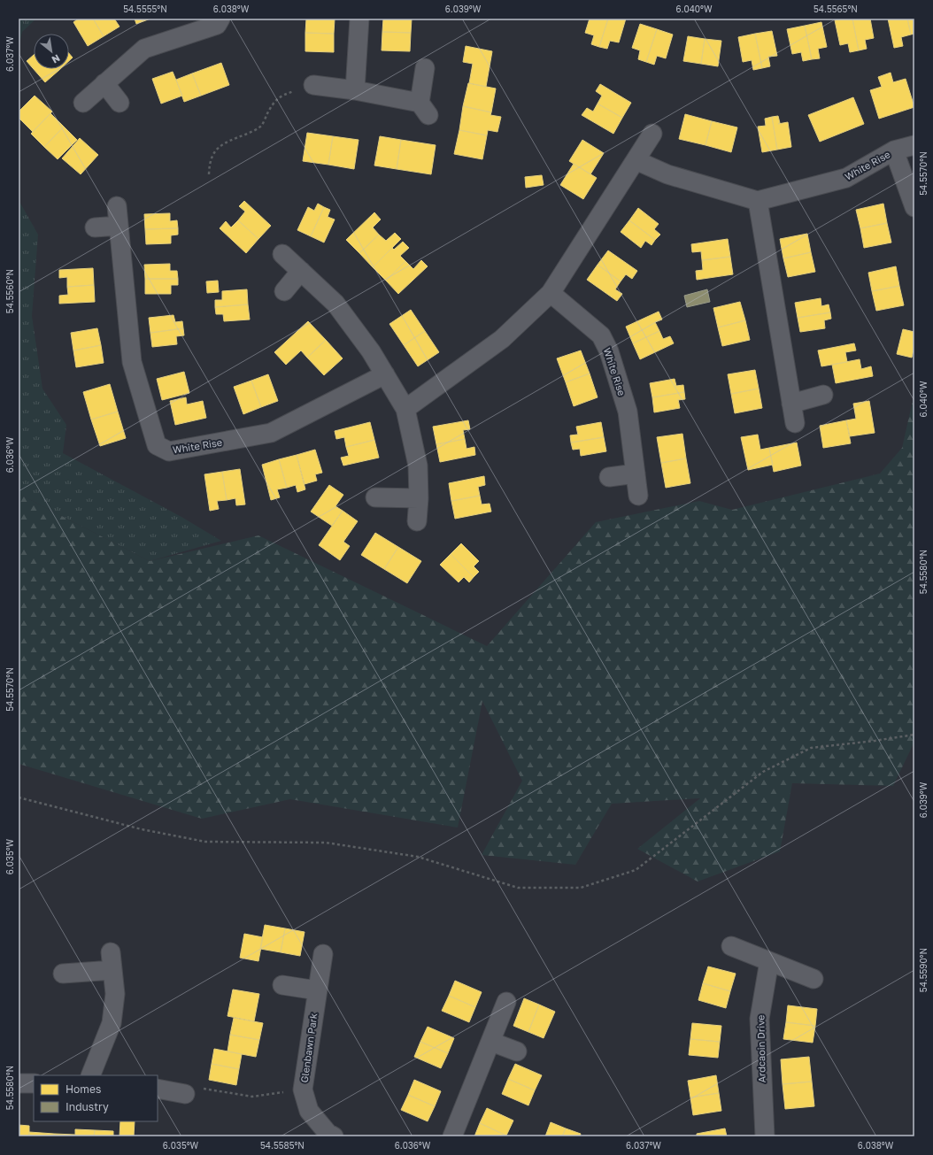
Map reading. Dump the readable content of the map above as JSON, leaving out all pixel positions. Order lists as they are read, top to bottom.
{
  "streets": {
    "street": ["White Rise", "Glenbawn Park", "Ardcaoin Drive"]
  },
  "legend": ["Homes", "Industry"],
  "north": "bottom right",
  "coordinates": [
    "54.5555°N",
    "6.038°W",
    "6.039°W",
    "6.040°W",
    "54.5565°N",
    "6.037°W",
    "54.5570°N",
    "54.5560°N",
    "6.036°W",
    "54.5580°N",
    "6.035°W",
    "54.5590°N",
    "54.5585°N"
  ]
}
